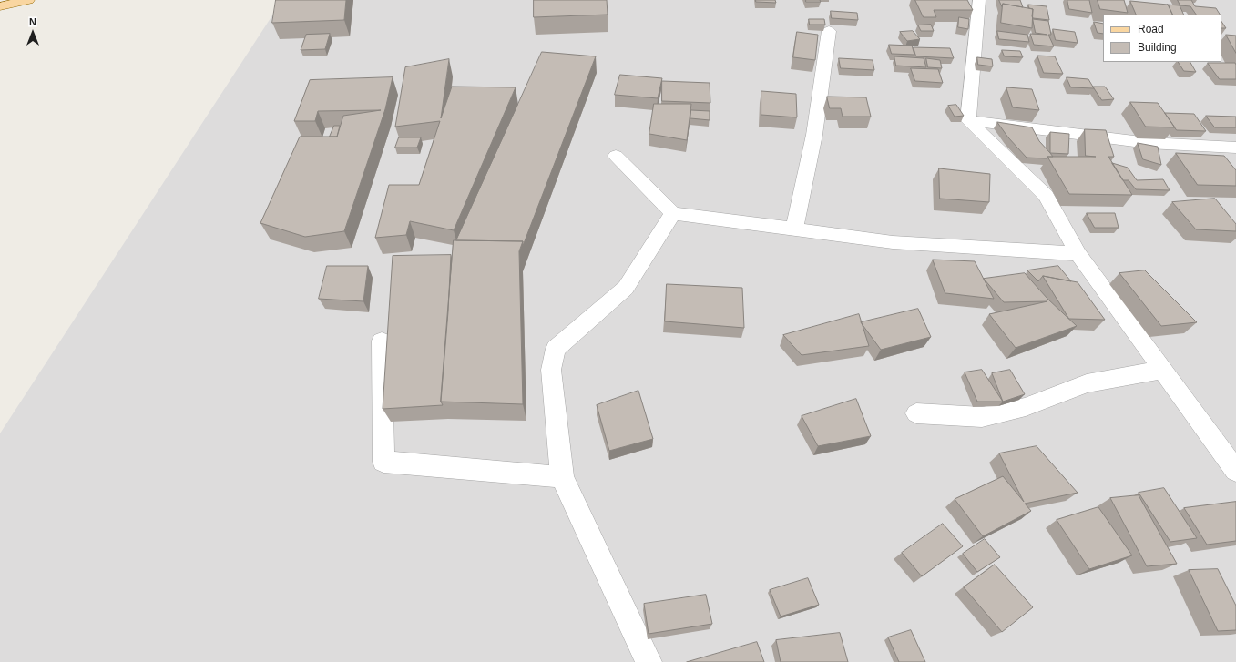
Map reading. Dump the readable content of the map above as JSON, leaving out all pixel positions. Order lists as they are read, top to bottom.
{
  "legend": ["Road", "Building"],
  "north": "top"
}
